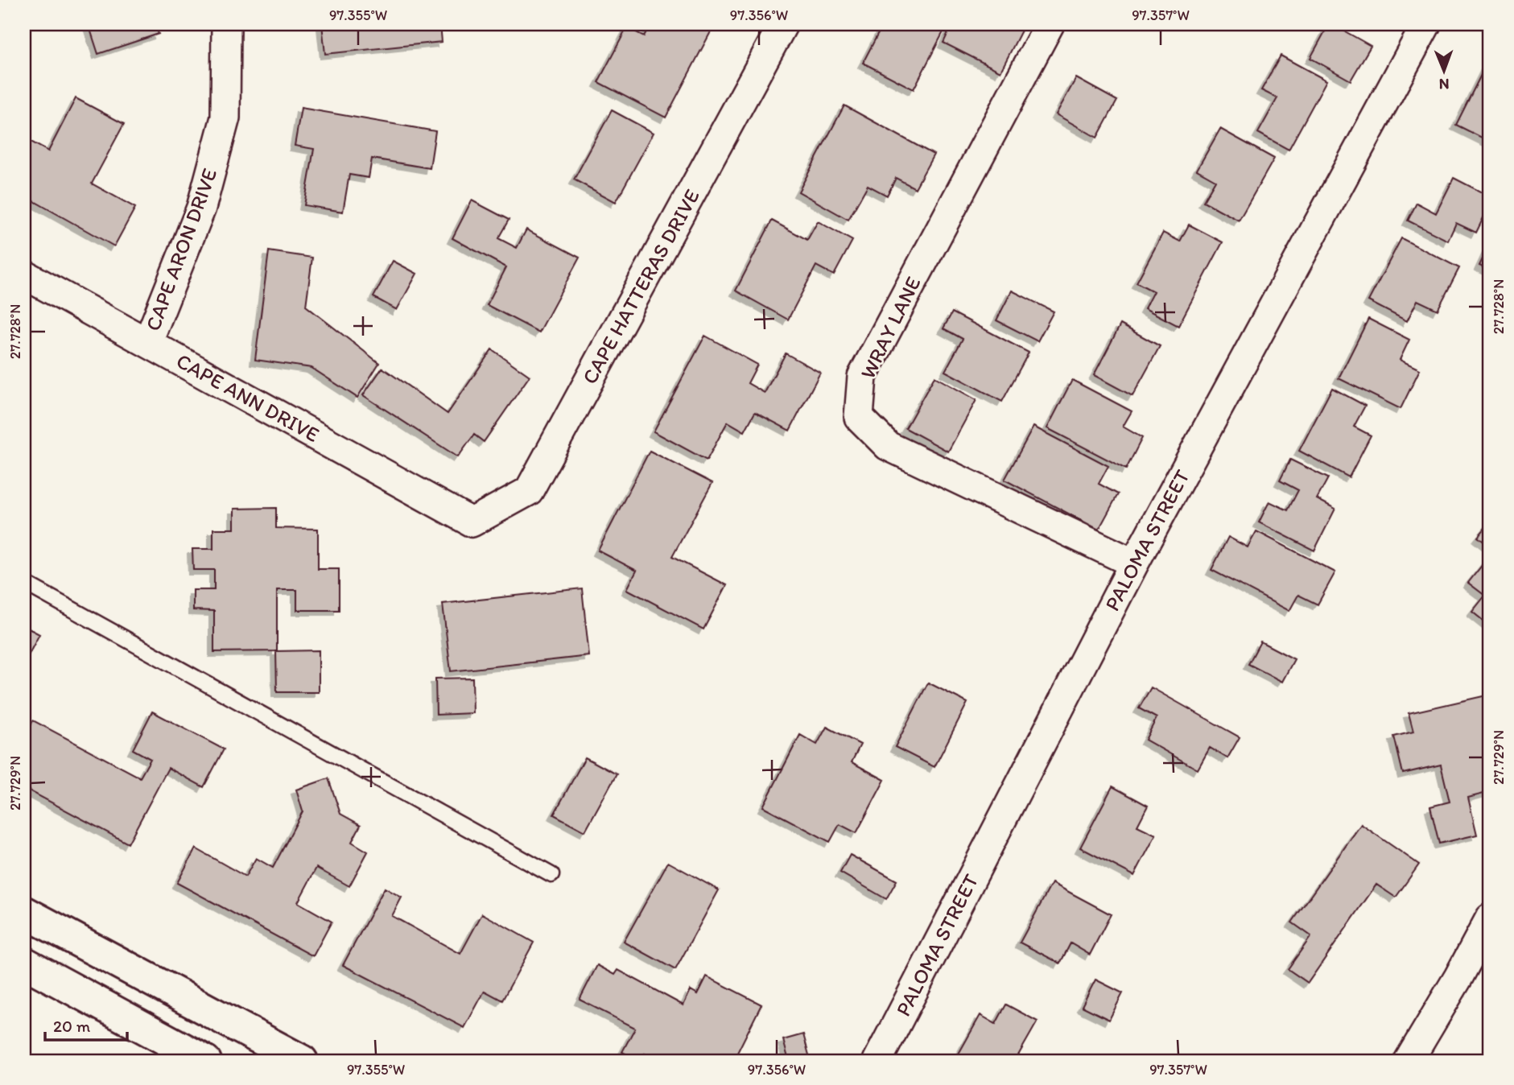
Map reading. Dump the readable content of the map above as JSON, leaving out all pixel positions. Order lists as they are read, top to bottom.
{
  "streets": {
    "street": [
      "CAPE ARON DRIVE",
      "CAPE HATTERAS DRIVE",
      "WRAY LANE",
      "CAPE ANN DRIVE",
      "PALOMA STREET"
    ]
  },
  "crossings": [
    ["CAPE ARON DRIVE", "CAPE ANN DRIVE"],
    ["CAPE HATTERAS DRIVE", "CAPE ANN DRIVE"],
    ["WRAY LANE", "PALOMA STREET"]
  ],
  "scale_bar": "20 m",
  "north": "bottom",
  "coordinates": [
    "97.355°W",
    "97.356°W",
    "97.357°W",
    "27.728°N",
    "27.729°N"
  ]
}
